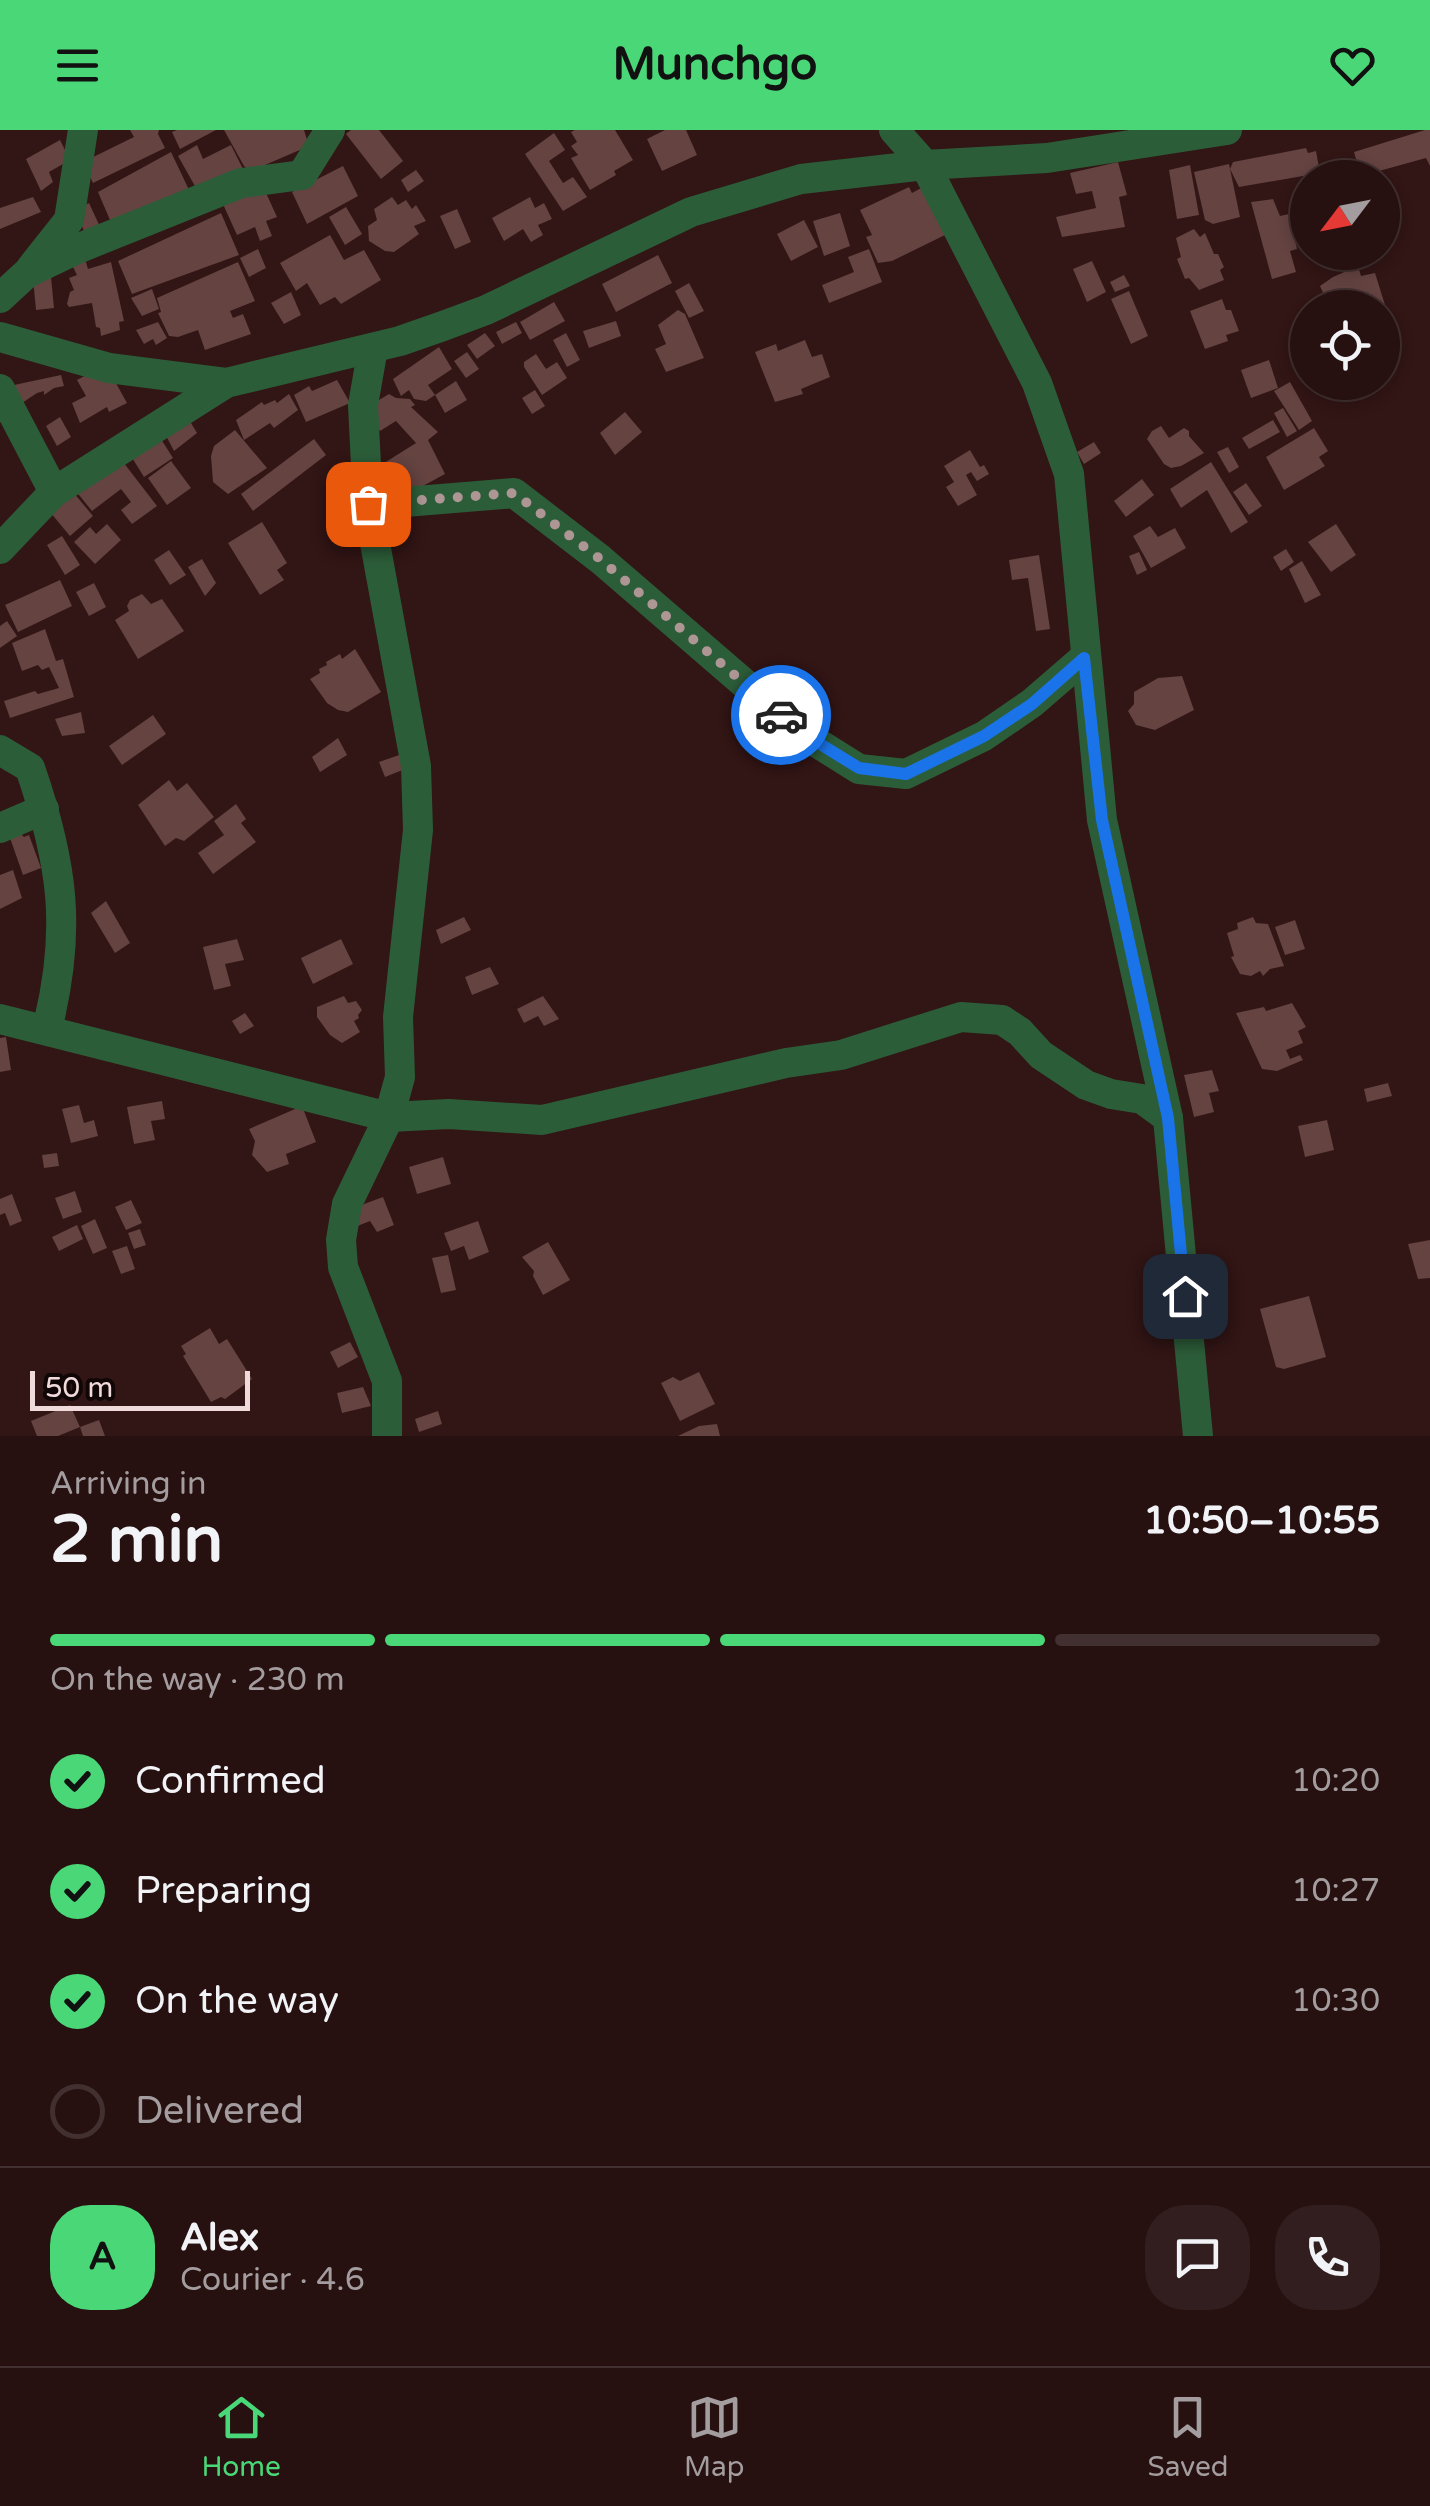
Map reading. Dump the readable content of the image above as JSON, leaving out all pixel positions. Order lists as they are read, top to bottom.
{
  "scale_bar": "50 m",
  "north": "bottom left",
  "page": {
    "header": "Munchgo",
    "scale": "50 m",
    "heading": ["2 min", "Arriving in", "10:50–10:55"],
    "panel": ["Alex", "Courier · 4.6"],
    "bar": "On the way · 230 m",
    "list": [
      ["Confirmed", "10:20"],
      ["Preparing", "10:27"],
      ["On the way", "10:30"],
      "Delivered"
    ],
    "round": "A",
    "tabs": ["Home", "Map", "Saved"]
  }
}
